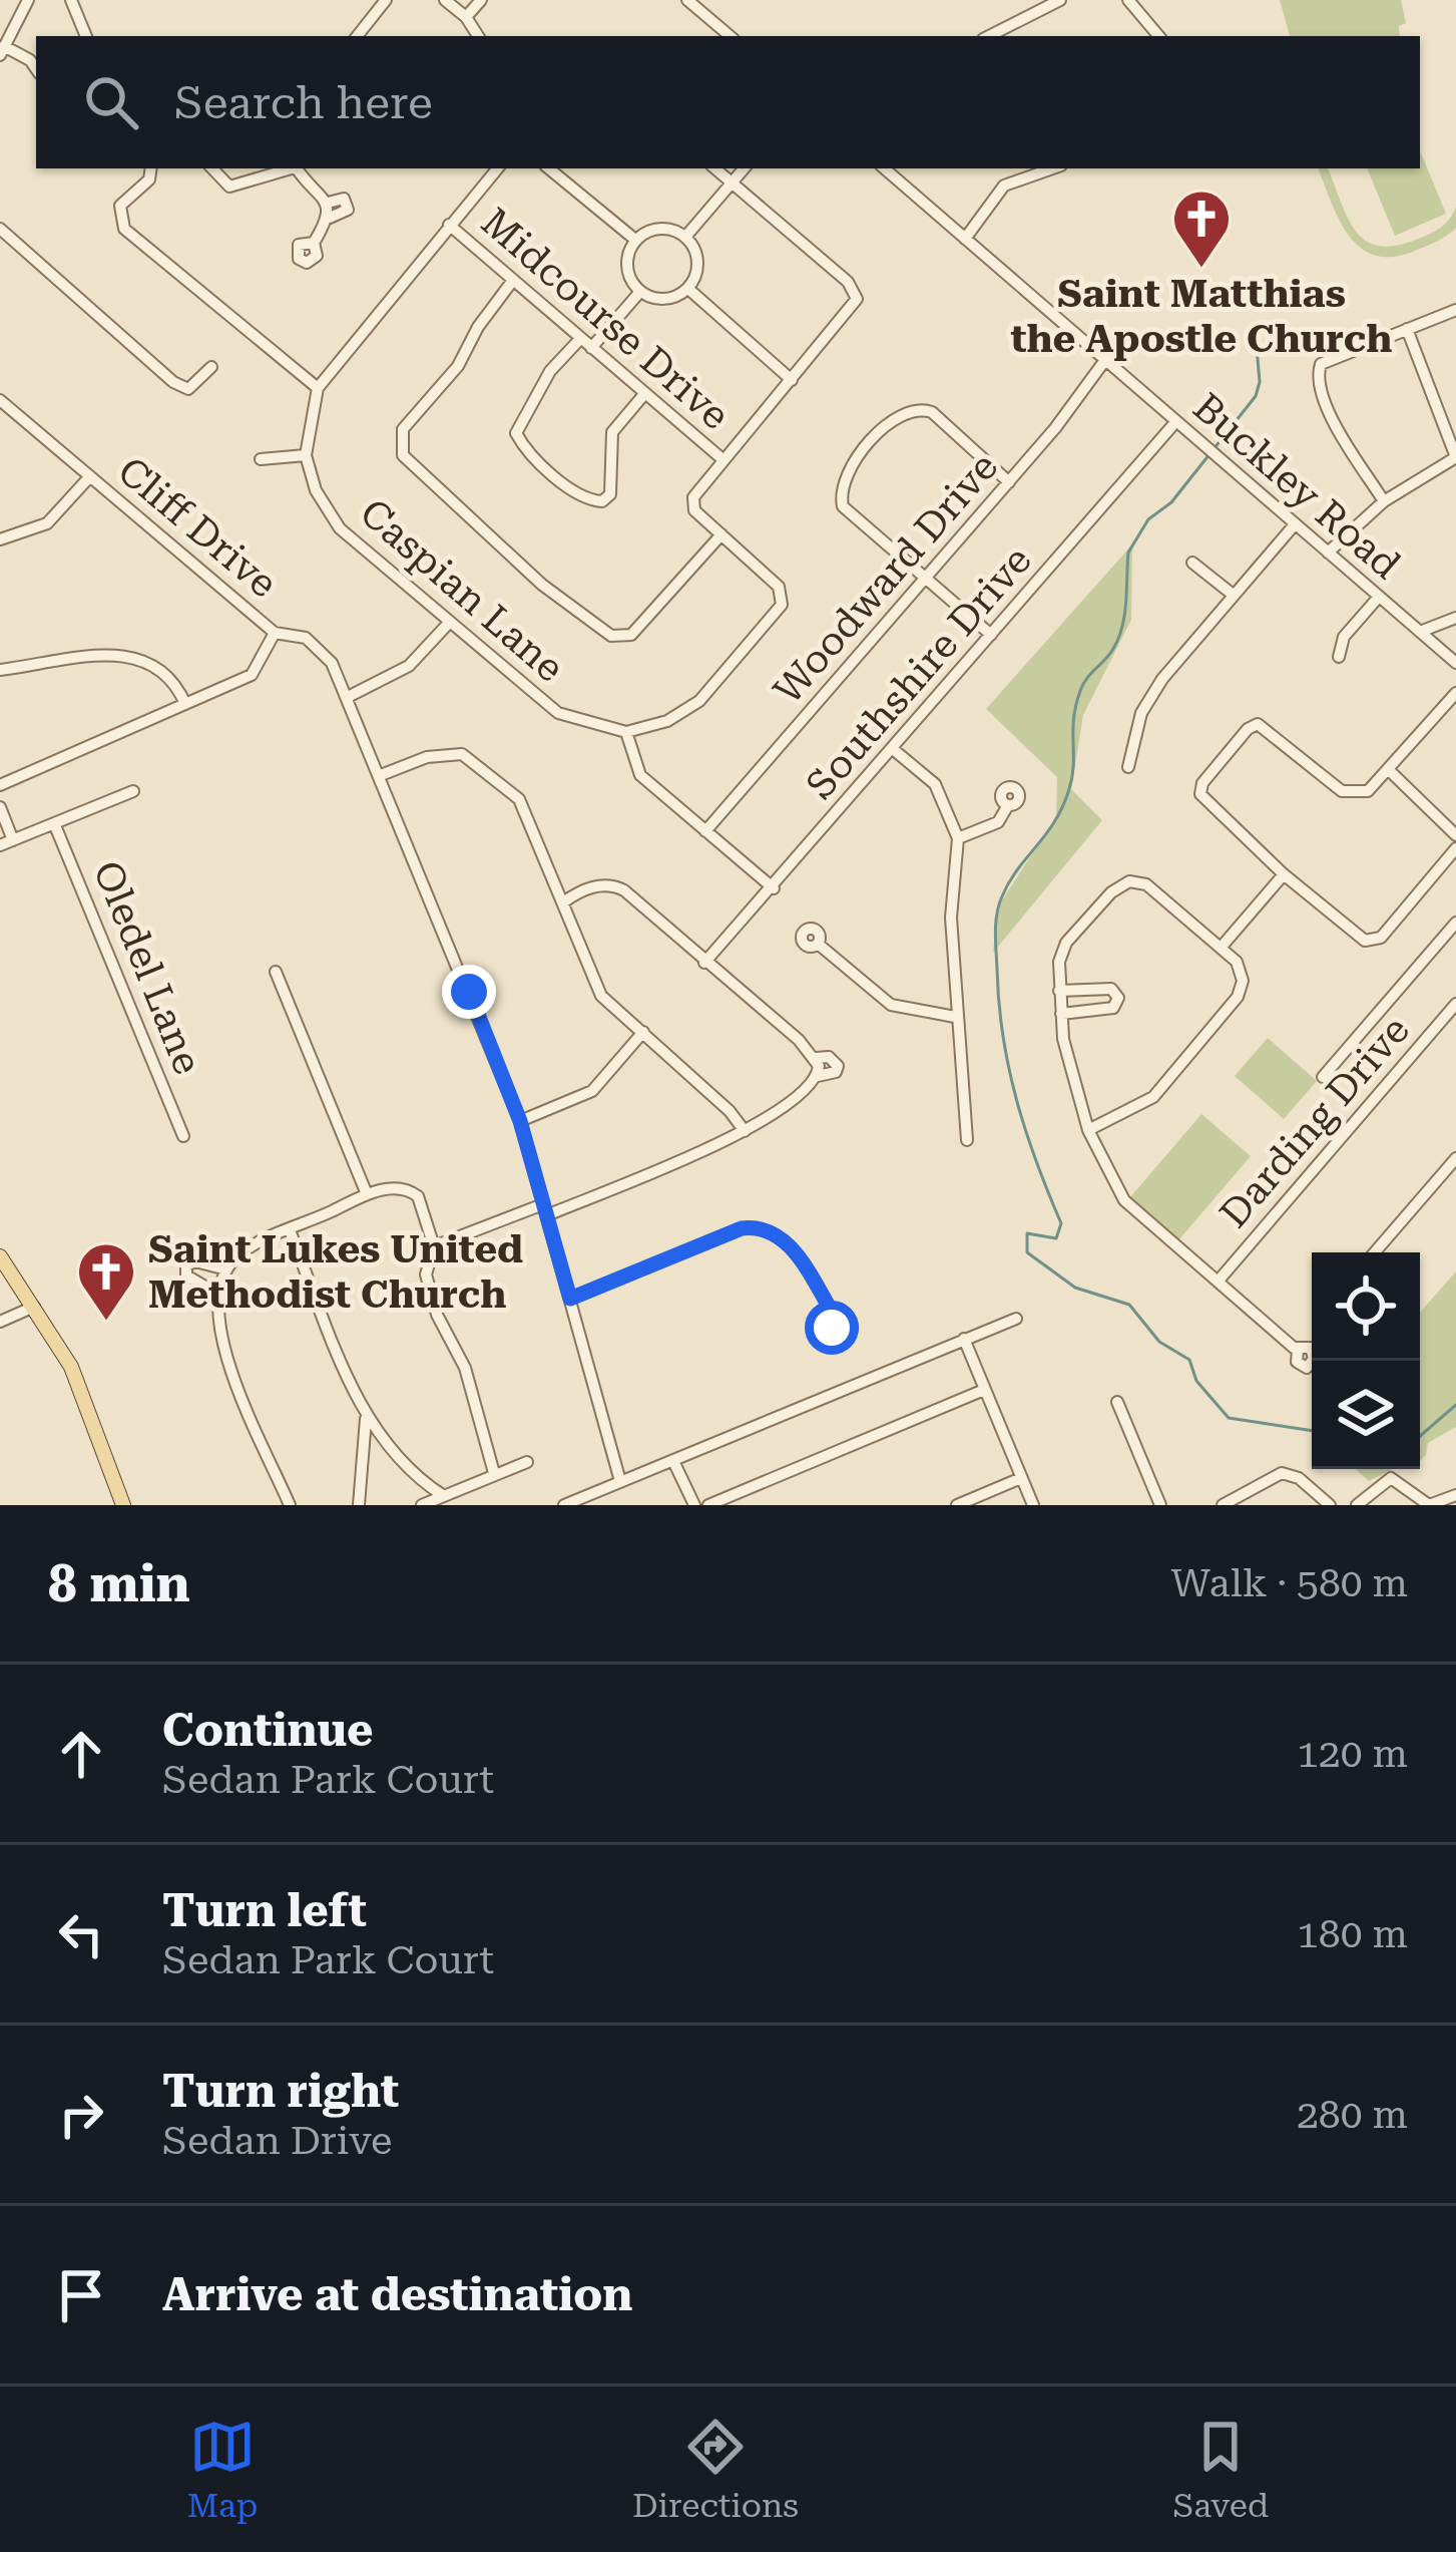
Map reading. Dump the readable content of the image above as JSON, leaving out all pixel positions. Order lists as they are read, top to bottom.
{
  "streets": {
    "street": [
      "Midcourse Drive",
      "Buckley Road",
      "Cliff Drive",
      "Woodward Drive",
      "Caspian Lane",
      "Southshire Drive",
      "Oledel Lane",
      "Darding Drive"
    ]
  },
  "crossings": [
    ["Buckley Road", "Woodward Drive"],
    ["Buckley Road", "Southshire Drive"]
  ],
  "places": {
    "church": ["Saint Matthias the Apostle Church", "Saint Lukes United Methodist Church"]
  },
  "page": {
    "search": "Search here",
    "heading": ["8 min", "Walk · 580 m"],
    "list": [
      ["Continue", "Sedan Park Court", "120 m"],
      ["Turn left", "Sedan Park Court", "180 m"],
      ["Turn right", "Sedan Drive", "280 m"],
      "Arrive at destination"
    ],
    "nav": ["Map", "Directions", "Saved"]
  }
}
